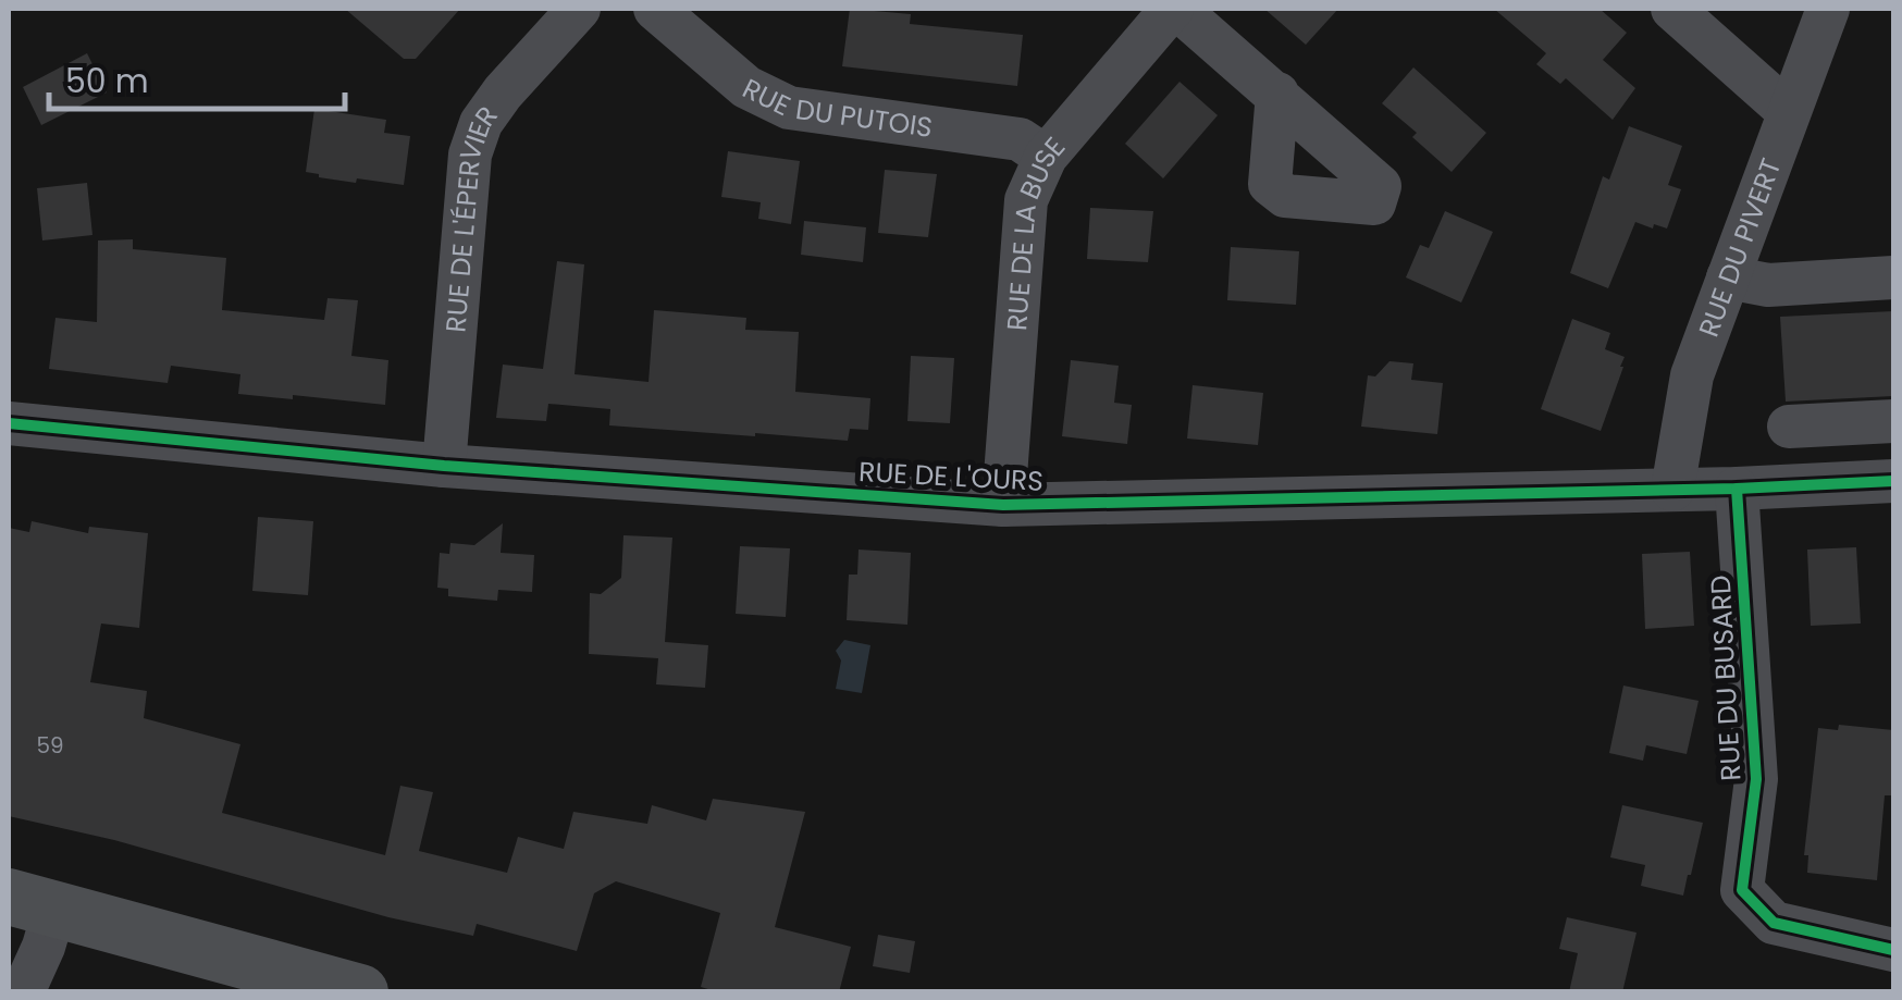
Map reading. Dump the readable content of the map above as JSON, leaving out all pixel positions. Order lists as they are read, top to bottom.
{
  "streets": {
    "street": [
      "RUE DU PUTOIS",
      "RUE DE L'ÉPERVIER",
      "RUE DE LA BUSE",
      "RUE DU PIVERT",
      "RUE DE L'OURS",
      "RUE DU BUSARD"
    ]
  },
  "crossings": [
    ["RUE DU PUTOIS", "RUE DE LA BUSE"],
    ["RUE DE L'ÉPERVIER", "RUE DE L'OURS"],
    ["RUE DE LA BUSE", "RUE DE L'OURS"],
    ["RUE DU PIVERT", "RUE DE L'OURS"],
    ["RUE DE L'OURS", "RUE DU BUSARD"]
  ],
  "house_numbers": ["59"],
  "scale_bar": "50 m"
}
